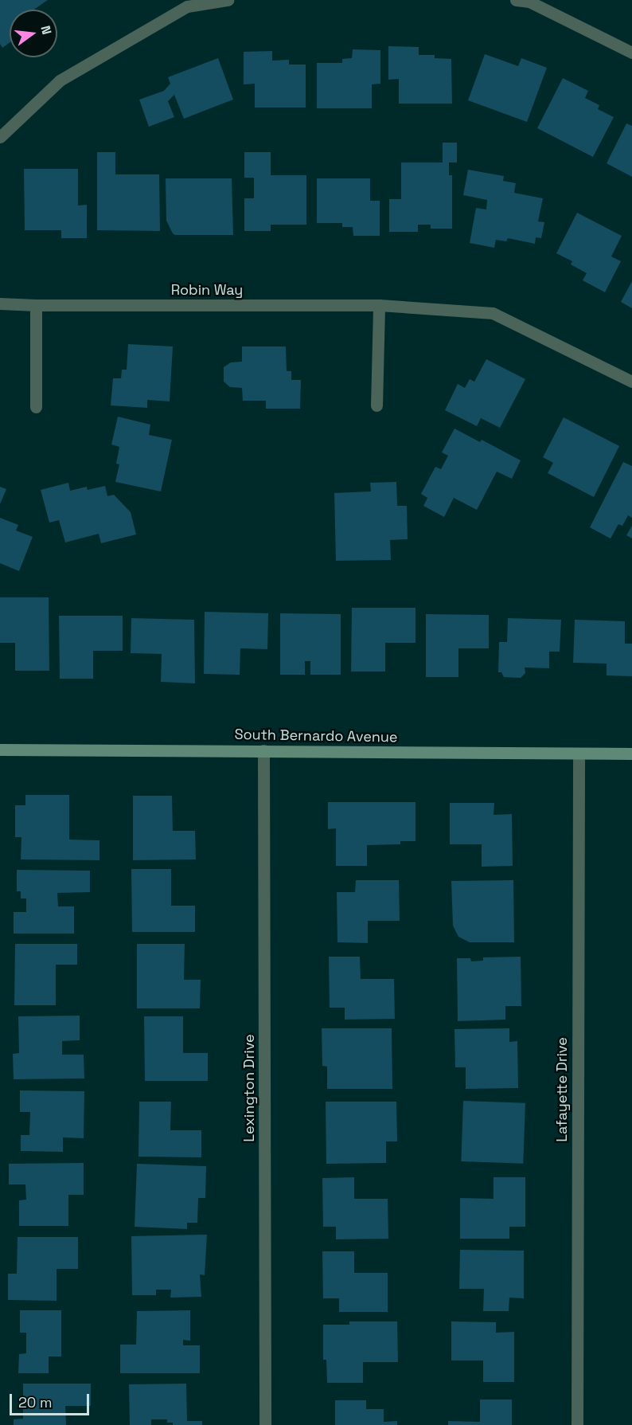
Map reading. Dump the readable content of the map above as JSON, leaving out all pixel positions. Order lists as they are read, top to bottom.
{
  "streets": {
    "street": [
      "Robin Way",
      "South Bernardo Avenue",
      "Lexington Drive",
      "Lafayette Drive"
    ]
  },
  "crossings": [
    ["South Bernardo Avenue", "Lexington Drive"],
    ["South Bernardo Avenue", "Lafayette Drive"]
  ],
  "scale_bar": "20 m",
  "north": "right"
}
